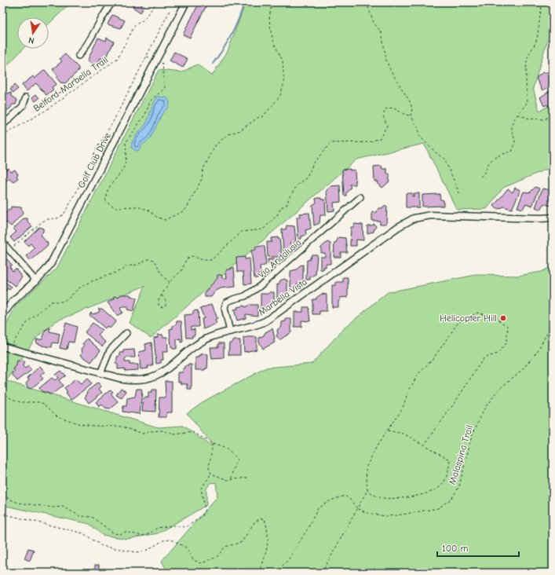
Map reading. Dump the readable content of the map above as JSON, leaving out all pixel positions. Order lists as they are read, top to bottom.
{
  "streets": {
    "street": ["Golf Club Drive", "Via Andalusia", "Marbella Vista"],
    "path": ["Belford-Marbella Trail", "Malaspina Trail"]
  },
  "crossings": [
    ["Via Andalusia", "Marbella Vista"]
  ],
  "places": ["Helicopter Hill"],
  "scale_bar": "100 m",
  "north": "bottom"
}
